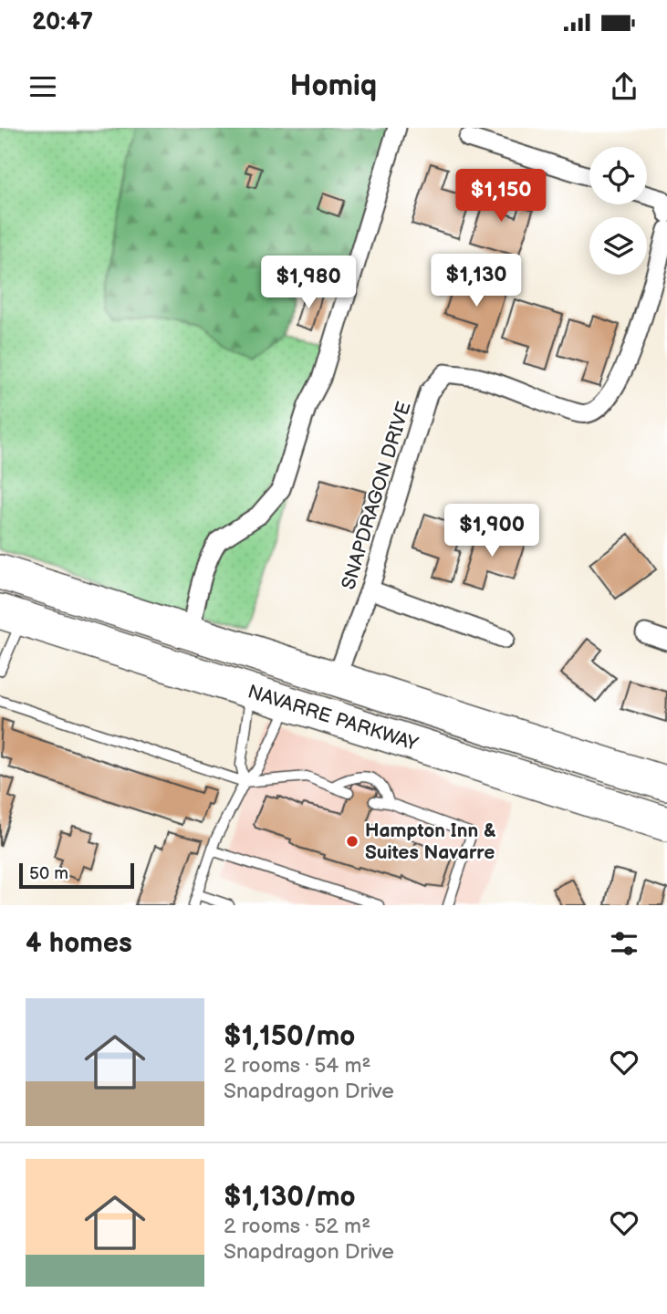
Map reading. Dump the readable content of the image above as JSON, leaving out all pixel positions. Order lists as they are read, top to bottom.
{
  "streets": {
    "highway": ["NAVARRE PARKWAY"],
    "street": ["SNAPDRAGON DRIVE"]
  },
  "crossings": [
    ["SNAPDRAGON DRIVE", "NAVARRE PARKWAY"]
  ],
  "places": ["Hampton Inn & Suites Navarre"],
  "scale_bar": "50 m",
  "page": {
    "status": "20:47",
    "header": "Homiq",
    "price": [
      "$1,150",
      "$1,130",
      "$1,980",
      "$1,900"
    ],
    "scale": "50 m",
    "heading": "4 homes",
    "list": [
      {
        "name": "$1,150/mo",
        "note": "2 rooms · 54 m² · Snapdragon Drive"
      },
      {
        "name": "$1,130/mo",
        "note": "2 rooms · 52 m² · Snapdragon Drive"
      }
    ]
  }
}
